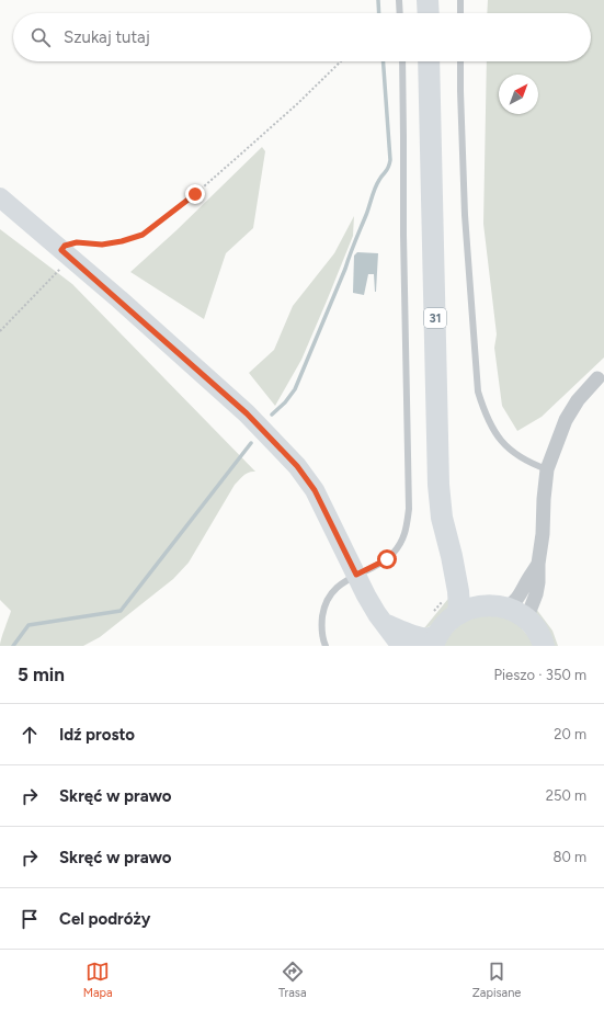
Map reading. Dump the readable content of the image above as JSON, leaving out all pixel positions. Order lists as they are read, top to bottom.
{
  "streets": {
    "main road": ["31"]
  },
  "north": "top right",
  "page": {
    "search": "Szukaj tutaj",
    "heading": ["5 min", "Pieszo · 350 m"],
    "list": [
      ["Idź prosto", "20 m"],
      ["Skręć w prawo", "250 m"],
      ["Skręć w prawo", "80 m"],
      "Cel podróży"
    ],
    "nav": ["Mapa", "Trasa", "Zapisane"]
  }
}
